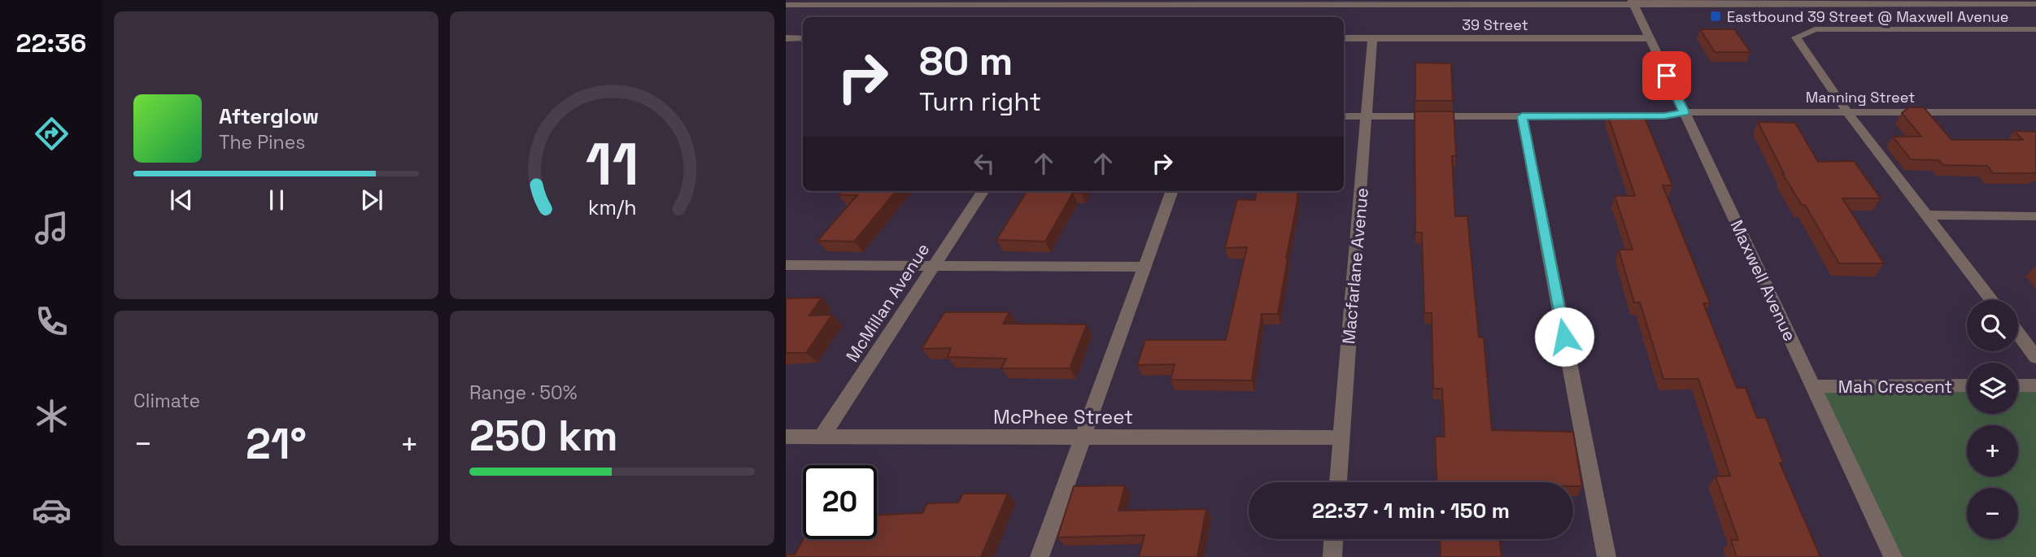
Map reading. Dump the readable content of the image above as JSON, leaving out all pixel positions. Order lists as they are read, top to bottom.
{
  "streets": {
    "street": [
      "39 Street",
      "Manning Street",
      "Macfarlane Avenue",
      "Maxwell Avenue",
      "McMillan Avenue",
      "Mah Crescent",
      "McPhee Street"
    ]
  },
  "crossings": [
    ["39 Street", "Macfarlane Avenue"],
    ["39 Street", "Maxwell Avenue"],
    ["Manning Street", "Macfarlane Avenue"],
    ["Manning Street", "Maxwell Avenue"],
    ["Macfarlane Avenue", "McPhee Street"],
    ["Maxwell Avenue", "Mah Crescent"],
    ["McMillan Avenue", "McPhee Street"]
  ],
  "places": {
    "transit": ["Eastbound 39 Street @ Maxwell Avenue"]
  },
  "page": {
    "tabs": "22:36",
    "turn": ["80 m", "Turn right"],
    "song": ["Afterglow", "The Pines"],
    "map_buttons": ["+", "−"],
    "tile": [
      "Climate",
      ["Range · 50%", "250 km"]
    ],
    "heat": ["−", "21°", "+"],
    "limit": "20",
    "trip": "22:37 · 1 min · 150 m",
    "gauge": ["11", "km/h"]
  }
}
